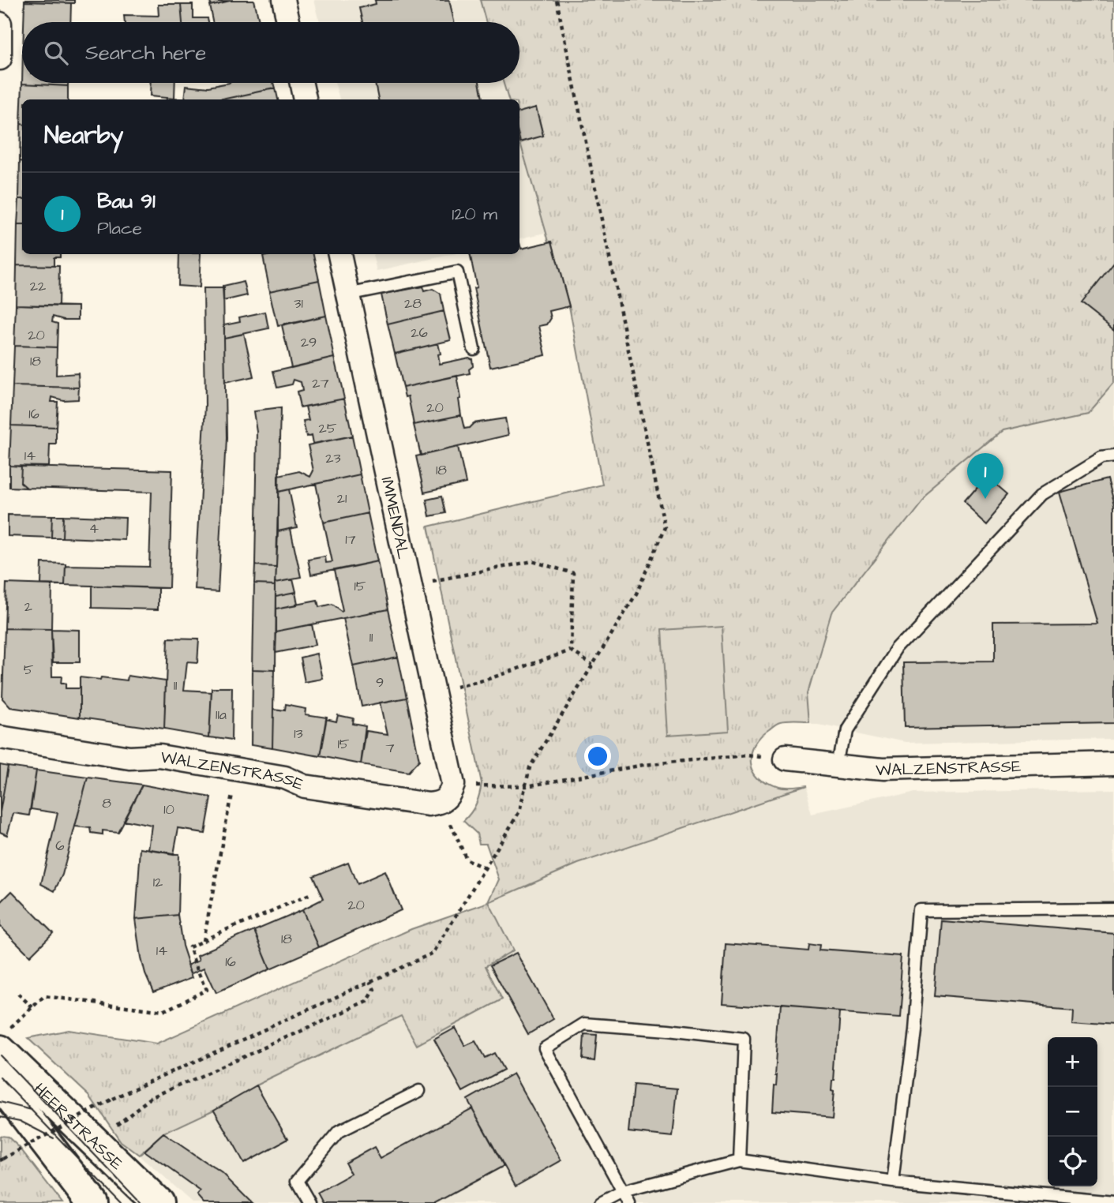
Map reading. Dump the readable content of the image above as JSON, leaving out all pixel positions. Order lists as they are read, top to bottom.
{
  "streets": {
    "street": ["IMMENDAL", "WALZENSTRASSE", "HEERSTRASSE"]
  },
  "house_numbers": [
    "22",
    "31",
    "28",
    "26",
    "20",
    "29",
    "18",
    "27",
    "20",
    "16",
    "25",
    "14",
    "23",
    "18",
    "21",
    "4",
    "17",
    "15",
    "2",
    "11",
    "5",
    "9",
    "11",
    "11a",
    "13",
    "15",
    "7",
    "8",
    "10",
    "6",
    "12",
    "20",
    "18",
    "14",
    "16"
  ],
  "page": {
    "search": "Search here",
    "heading": "Nearby",
    "list": [
      {
        "mark": "1",
        "name": "Bau 91",
        "note": "Place",
        "value": "120 m"
      }
    ],
    "pins": "1",
    "map_buttons": ["+", "−"]
  }
}
